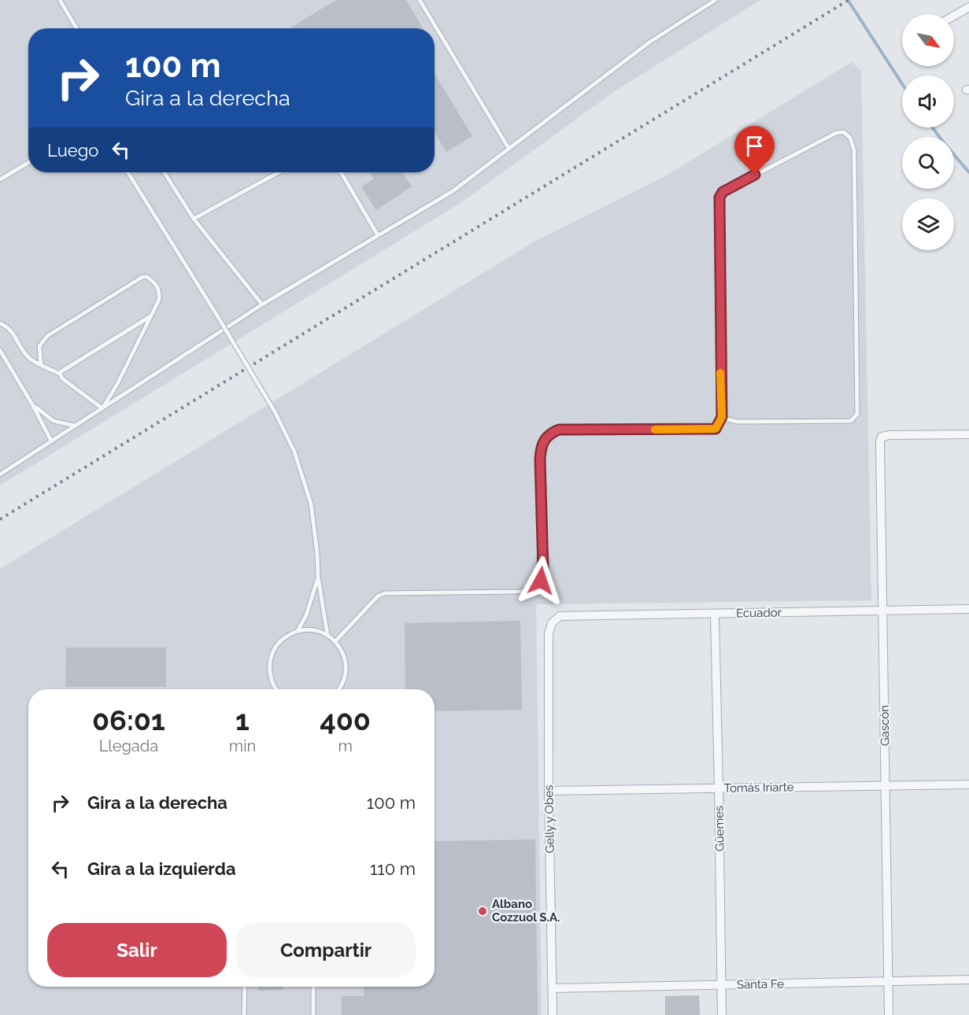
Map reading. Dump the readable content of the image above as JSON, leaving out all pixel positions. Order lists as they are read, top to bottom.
{
  "streets": {
    "street": [
      "Ecuador",
      "Gascón",
      "Tomás Iriarte",
      "Gelly y Obes",
      "Güemes",
      "Santa Fe"
    ]
  },
  "crossings": [
    ["Ecuador", "Gascón"],
    ["Ecuador", "Gelly y Obes"],
    ["Ecuador", "Güemes"],
    ["Gascón", "Tomás Iriarte"],
    ["Gascón", "Santa Fe"],
    ["Tomás Iriarte", "Gelly y Obes"],
    ["Tomás Iriarte", "Güemes"],
    ["Gelly y Obes", "Santa Fe"],
    ["Güemes", "Santa Fe"]
  ],
  "places": ["Albano Cozzuol S.A."],
  "north": "bottom right",
  "page": {
    "turn": ["100 m", "Gira a la derecha"],
    "then": "Luego",
    "eta": [
      "06:01",
      "Llegada",
      "1",
      "min",
      "400",
      "m"
    ],
    "list": [
      {
        "name": "Gira a la derecha",
        "value": "100 m"
      },
      {
        "name": "Gira a la izquierda",
        "value": "110 m"
      }
    ],
    "buttons": ["Salir", "Compartir"]
  }
}
